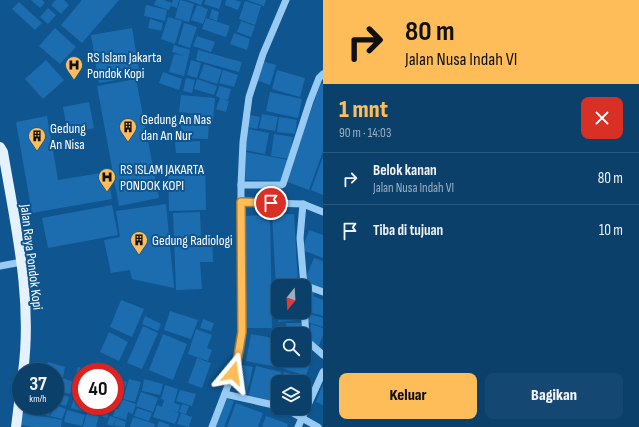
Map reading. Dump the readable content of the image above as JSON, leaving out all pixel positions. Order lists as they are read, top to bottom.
{
  "streets": {
    "main road": ["Jalan Raya Pondok Kopi"]
  },
  "places": {
    "hospital": ["RS Islam Jakarta Pondok Kopi", "RS ISLAM JAKARTA PONDOK KOPI"],
    "building": ["Gedung An Nas dan An Nur", "Gedung An Nisa", "Gedung Radiologi"]
  },
  "north": "bottom",
  "page": {
    "turn": ["80 m", "Jalan Nusa Indah VI"],
    "heading": ["1 mnt", "90 m · 14:03"],
    "list": [
      {
        "name": "Belok kanan",
        "note": "Jalan Nusa Indah VI",
        "value": "80 m"
      },
      {
        "name": "Tiba di tujuan",
        "value": "10 m"
      }
    ],
    "speed": "37 km/h",
    "limit": "40",
    "buttons": ["Keluar", "Bagikan"]
  }
}
